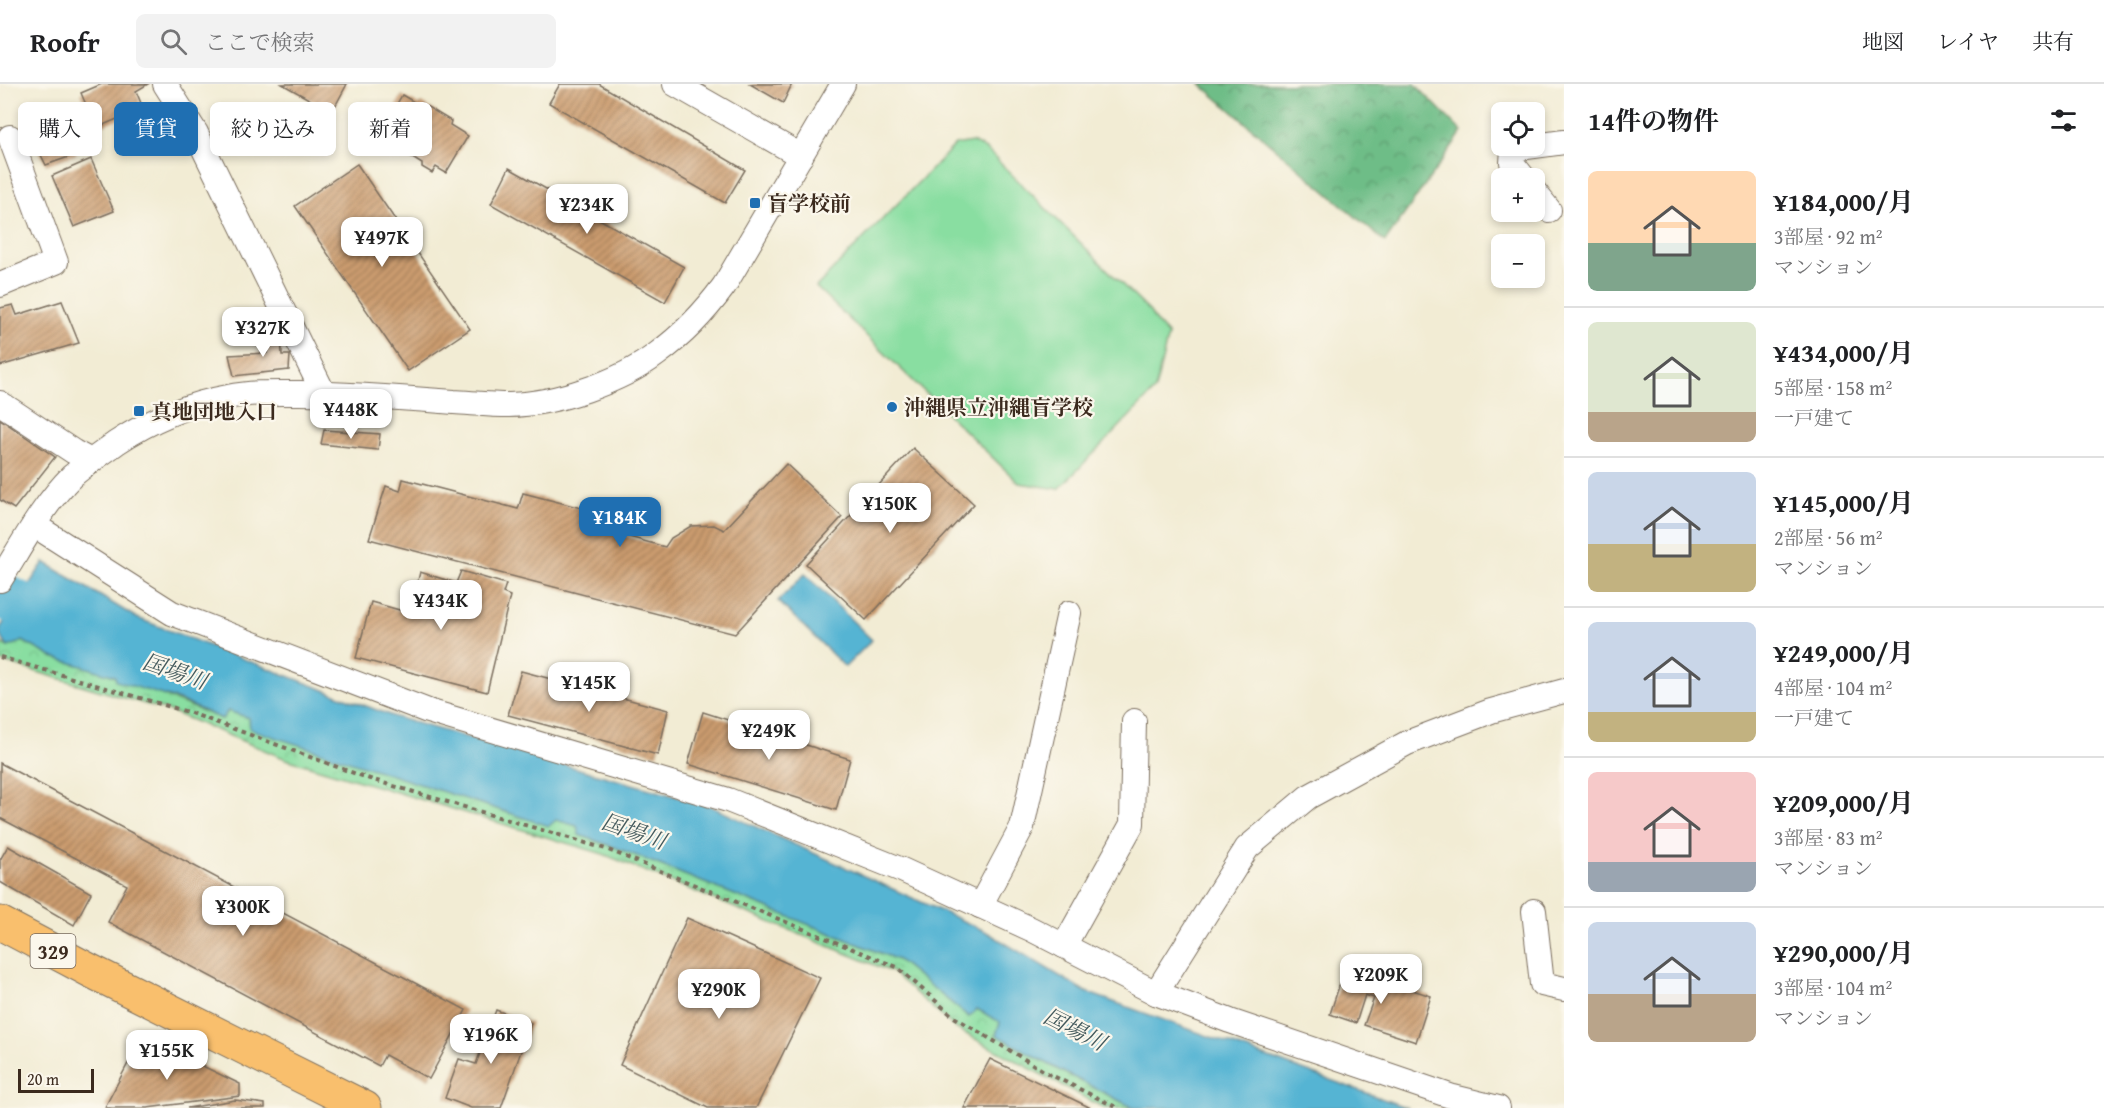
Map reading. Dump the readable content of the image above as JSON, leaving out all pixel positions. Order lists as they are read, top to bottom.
{
  "streets": {
    "highway": ["329"]
  },
  "water": ["国場川"],
  "places": {
    "transit": ["盲学校前", "真地団地入口"],
    "other": ["沖縄県立沖縄盲学校"]
  },
  "scale_bar": "20 m",
  "page": {
    "header": "Roofr",
    "search": "ここで検索",
    "nav": ["地図", "レイヤ", "共有"],
    "heading": "14件の物件",
    "map_buttons": ["+", "−"],
    "chip": [
      "購入",
      "賃貸",
      "絞り込み",
      "新着"
    ],
    "list": [
      {
        "name": "¥184,000/月",
        "note": "3部屋 · 92 m² · マンション"
      },
      {
        "name": "¥434,000/月",
        "note": "5部屋 · 158 m² · 一戸建て"
      },
      {
        "name": "¥145,000/月",
        "note": "2部屋 · 56 m² · マンション"
      },
      {
        "name": "¥249,000/月",
        "note": "4部屋 · 104 m² · 一戸建て"
      },
      {
        "name": "¥209,000/月",
        "note": "3部屋 · 83 m² · マンション"
      },
      {
        "name": "¥290,000/月",
        "note": "3部屋 · 104 m² · マンション"
      }
    ],
    "price": [
      "¥234K",
      "¥497K",
      "¥327K",
      "¥448K",
      "¥150K",
      "¥184K",
      "¥434K",
      "¥145K",
      "¥249K",
      "¥300K",
      "¥209K",
      "¥290K",
      "¥196K",
      "¥155K"
    ],
    "scale": "20 m"
  }
}
